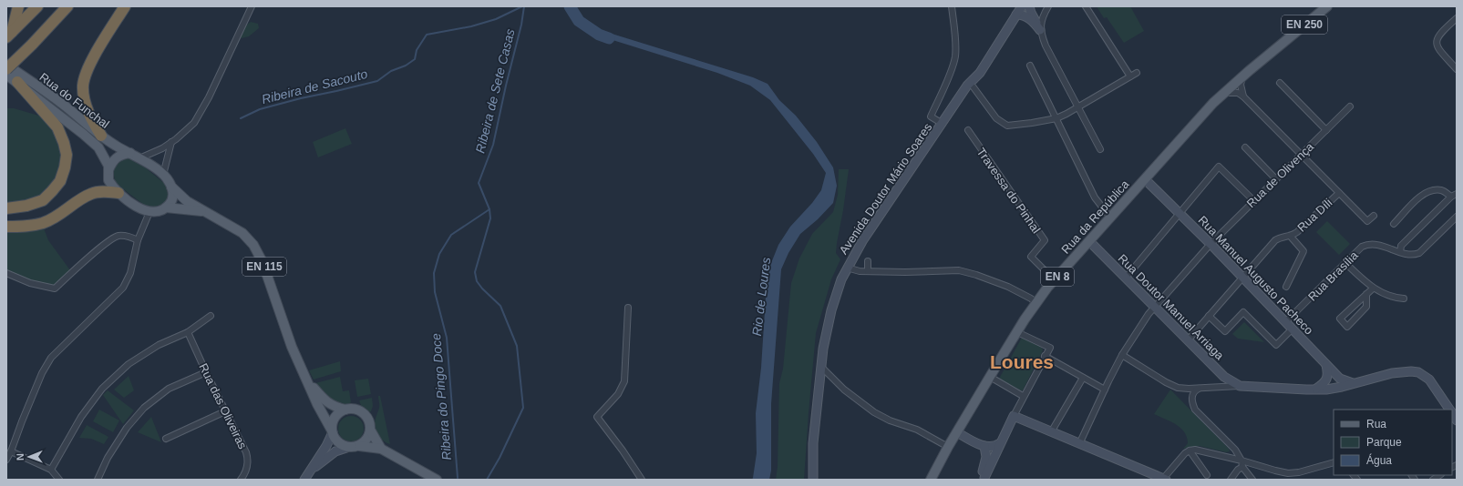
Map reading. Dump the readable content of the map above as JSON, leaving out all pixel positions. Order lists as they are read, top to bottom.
{
  "streets": {
    "main road": [
      "EN 250",
      "Rua do Funchal",
      "Rua da República",
      "EN 115",
      "EN 8"
    ],
    "street": [
      "Rua de Olivença",
      "Avenida Doutor Mário Soares",
      "Travessa do Pinhal",
      "Rua Díli",
      "Rua Manuel Augusto Pacheco",
      "Rua Brasília",
      "Rua Doutor Manuel Arriaga",
      "Rua das Oliveiras"
    ]
  },
  "crossings": [
    ["Rua de Olivença", "Rua Manuel Augusto Pacheco"],
    ["Rua de Olivença", "Rua Doutor Manuel Arriaga"],
    ["Travessa do Pinhal", "Rua da República"],
    ["Rua Díli", "Rua Manuel Augusto Pacheco"],
    ["Rua Díli", "Rua Doutor Manuel Arriaga"],
    ["Rua da República", "Rua Manuel Augusto Pacheco"],
    ["Rua da República", "Rua Doutor Manuel Arriaga"],
    ["Rua Manuel Augusto Pacheco", "Rua Brasília"]
  ],
  "districts": ["Loures"],
  "water": [
    "Ribeira de Sacouto",
    "Ribeira de Sete Casas",
    "Rio de Loures",
    "Ribeira do Pingo Doce"
  ],
  "legend": ["Rua", "Parque", "Água"],
  "north": "left"
}
